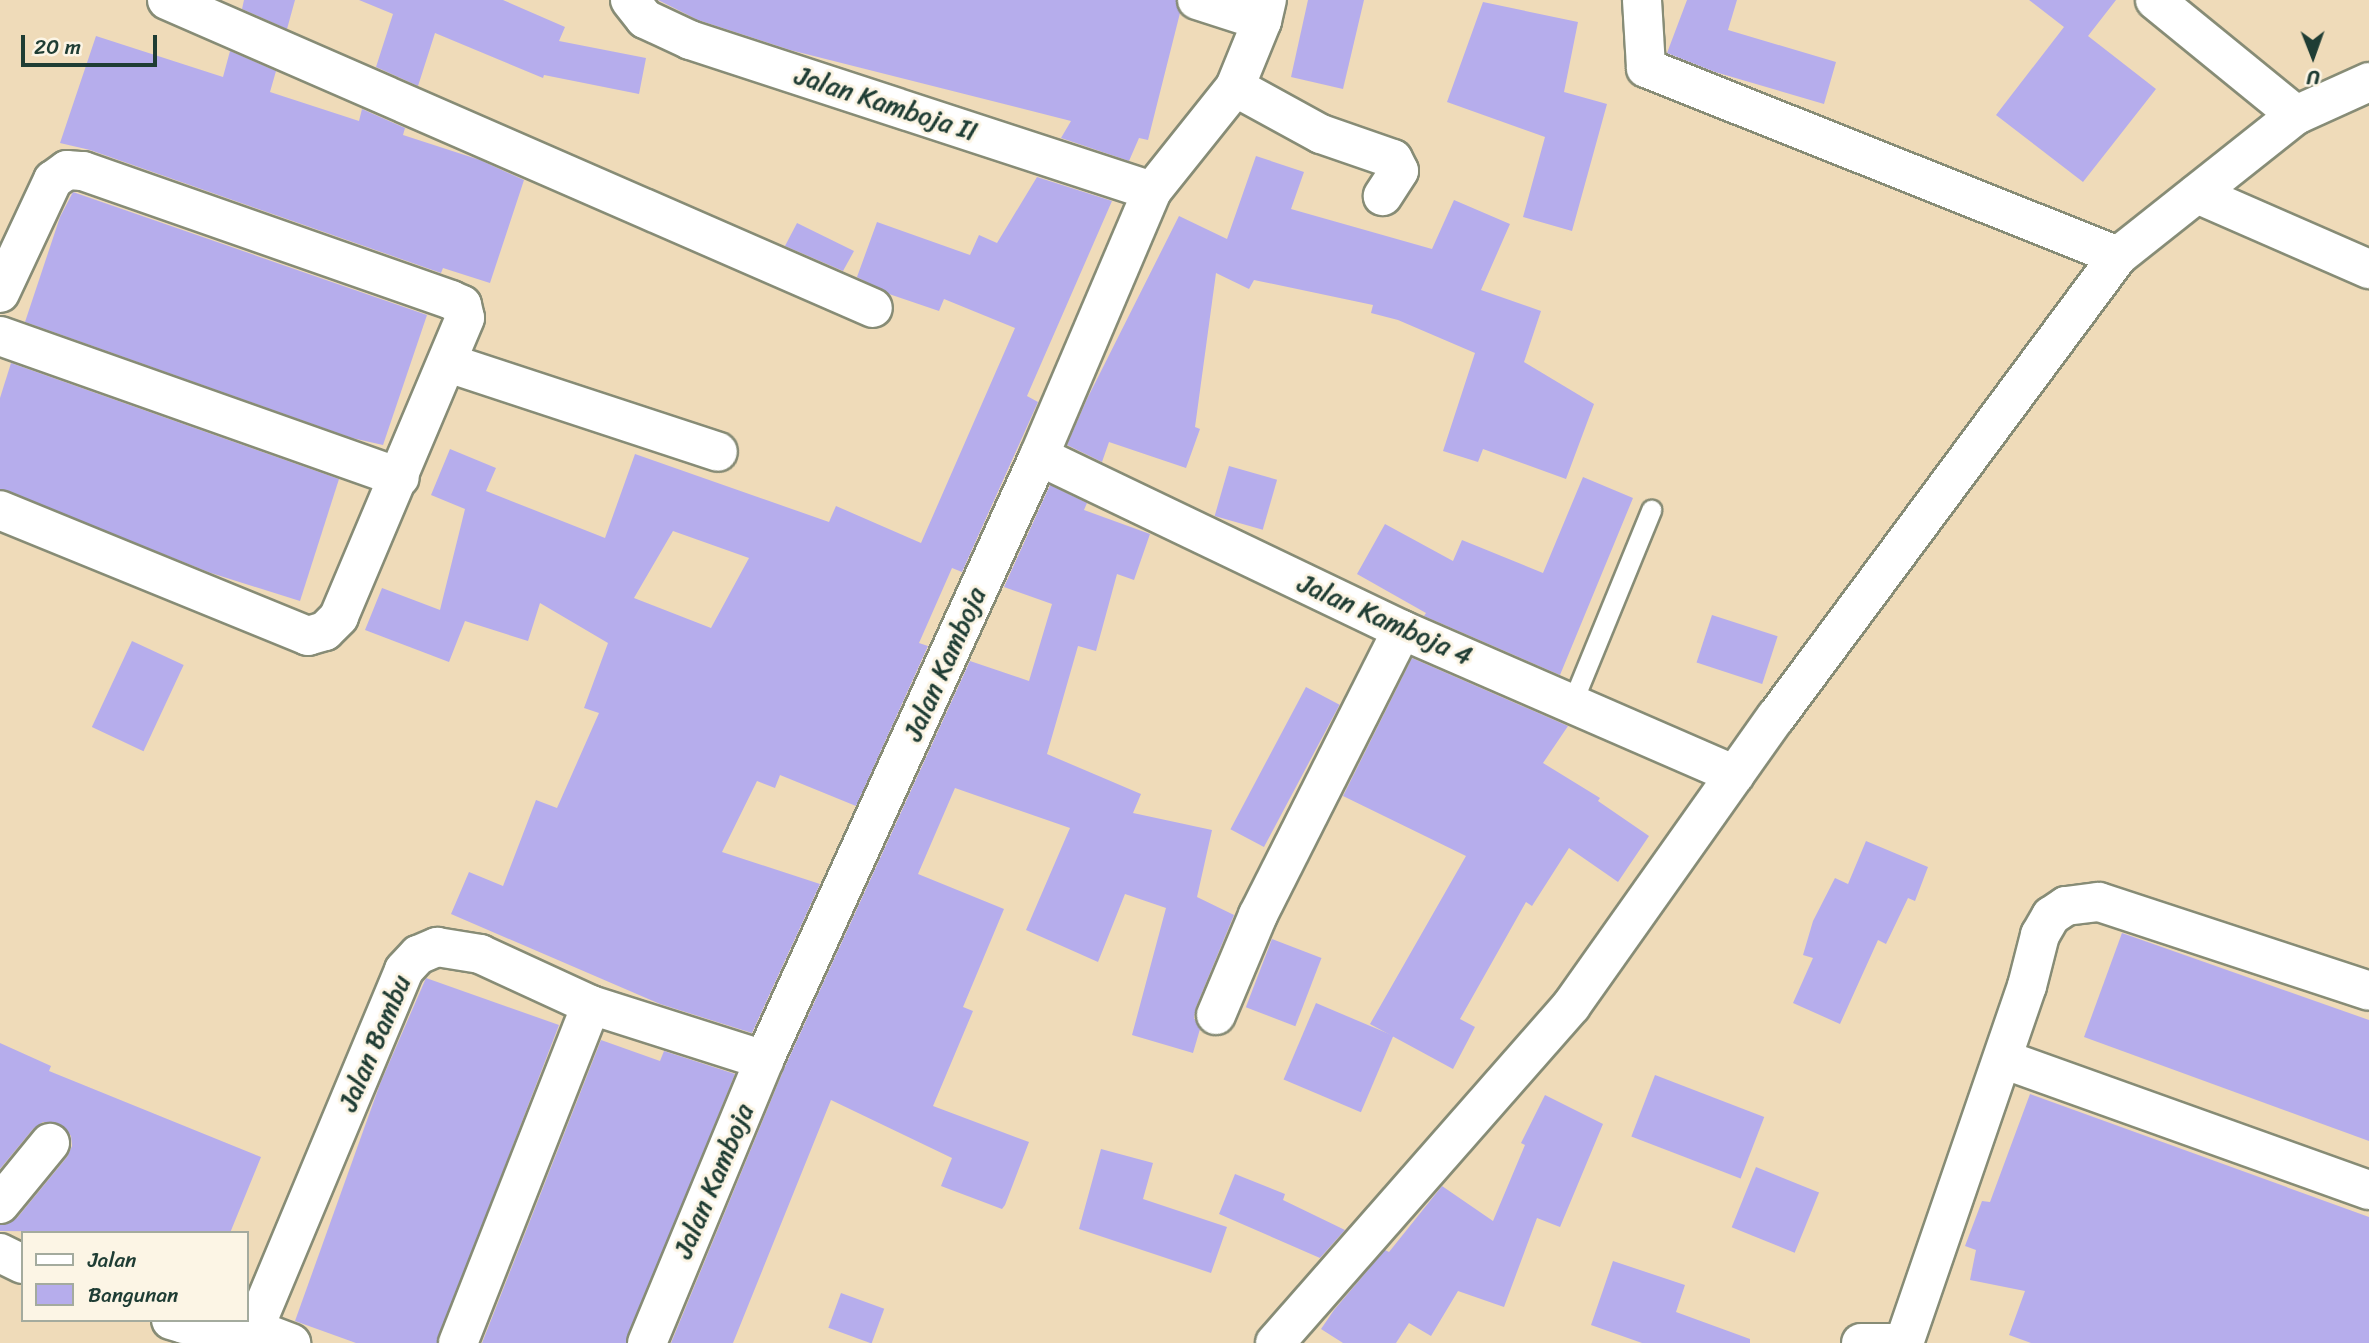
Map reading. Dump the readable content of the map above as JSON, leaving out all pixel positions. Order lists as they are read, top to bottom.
{
  "streets": {
    "street": [
      "Jalan Kamboja II",
      "Jalan Kamboja 4",
      "Jalan Kamboja",
      "Jalan Bambu"
    ]
  },
  "crossings": [
    ["Jalan Kamboja II", "Jalan Kamboja"],
    ["Jalan Kamboja 4", "Jalan Kamboja"],
    ["Jalan Kamboja", "Jalan Bambu"]
  ],
  "legend": ["Jalan", "Bangunan"],
  "scale_bar": "20 m",
  "north": "bottom"
}
